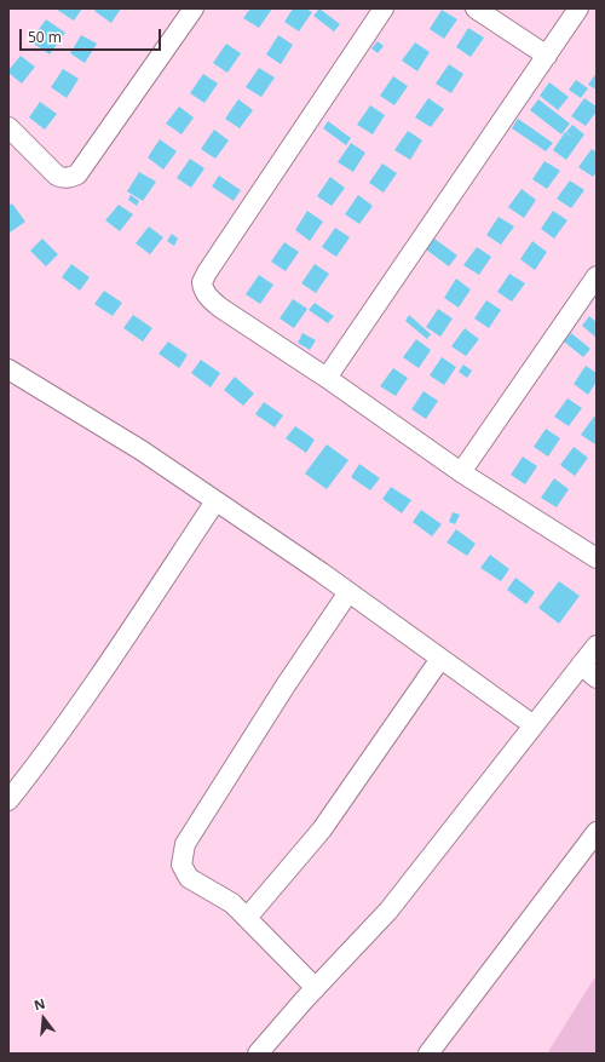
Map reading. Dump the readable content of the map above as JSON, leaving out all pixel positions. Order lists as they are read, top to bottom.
{
  "scale_bar": "50 m",
  "north": "top"
}
